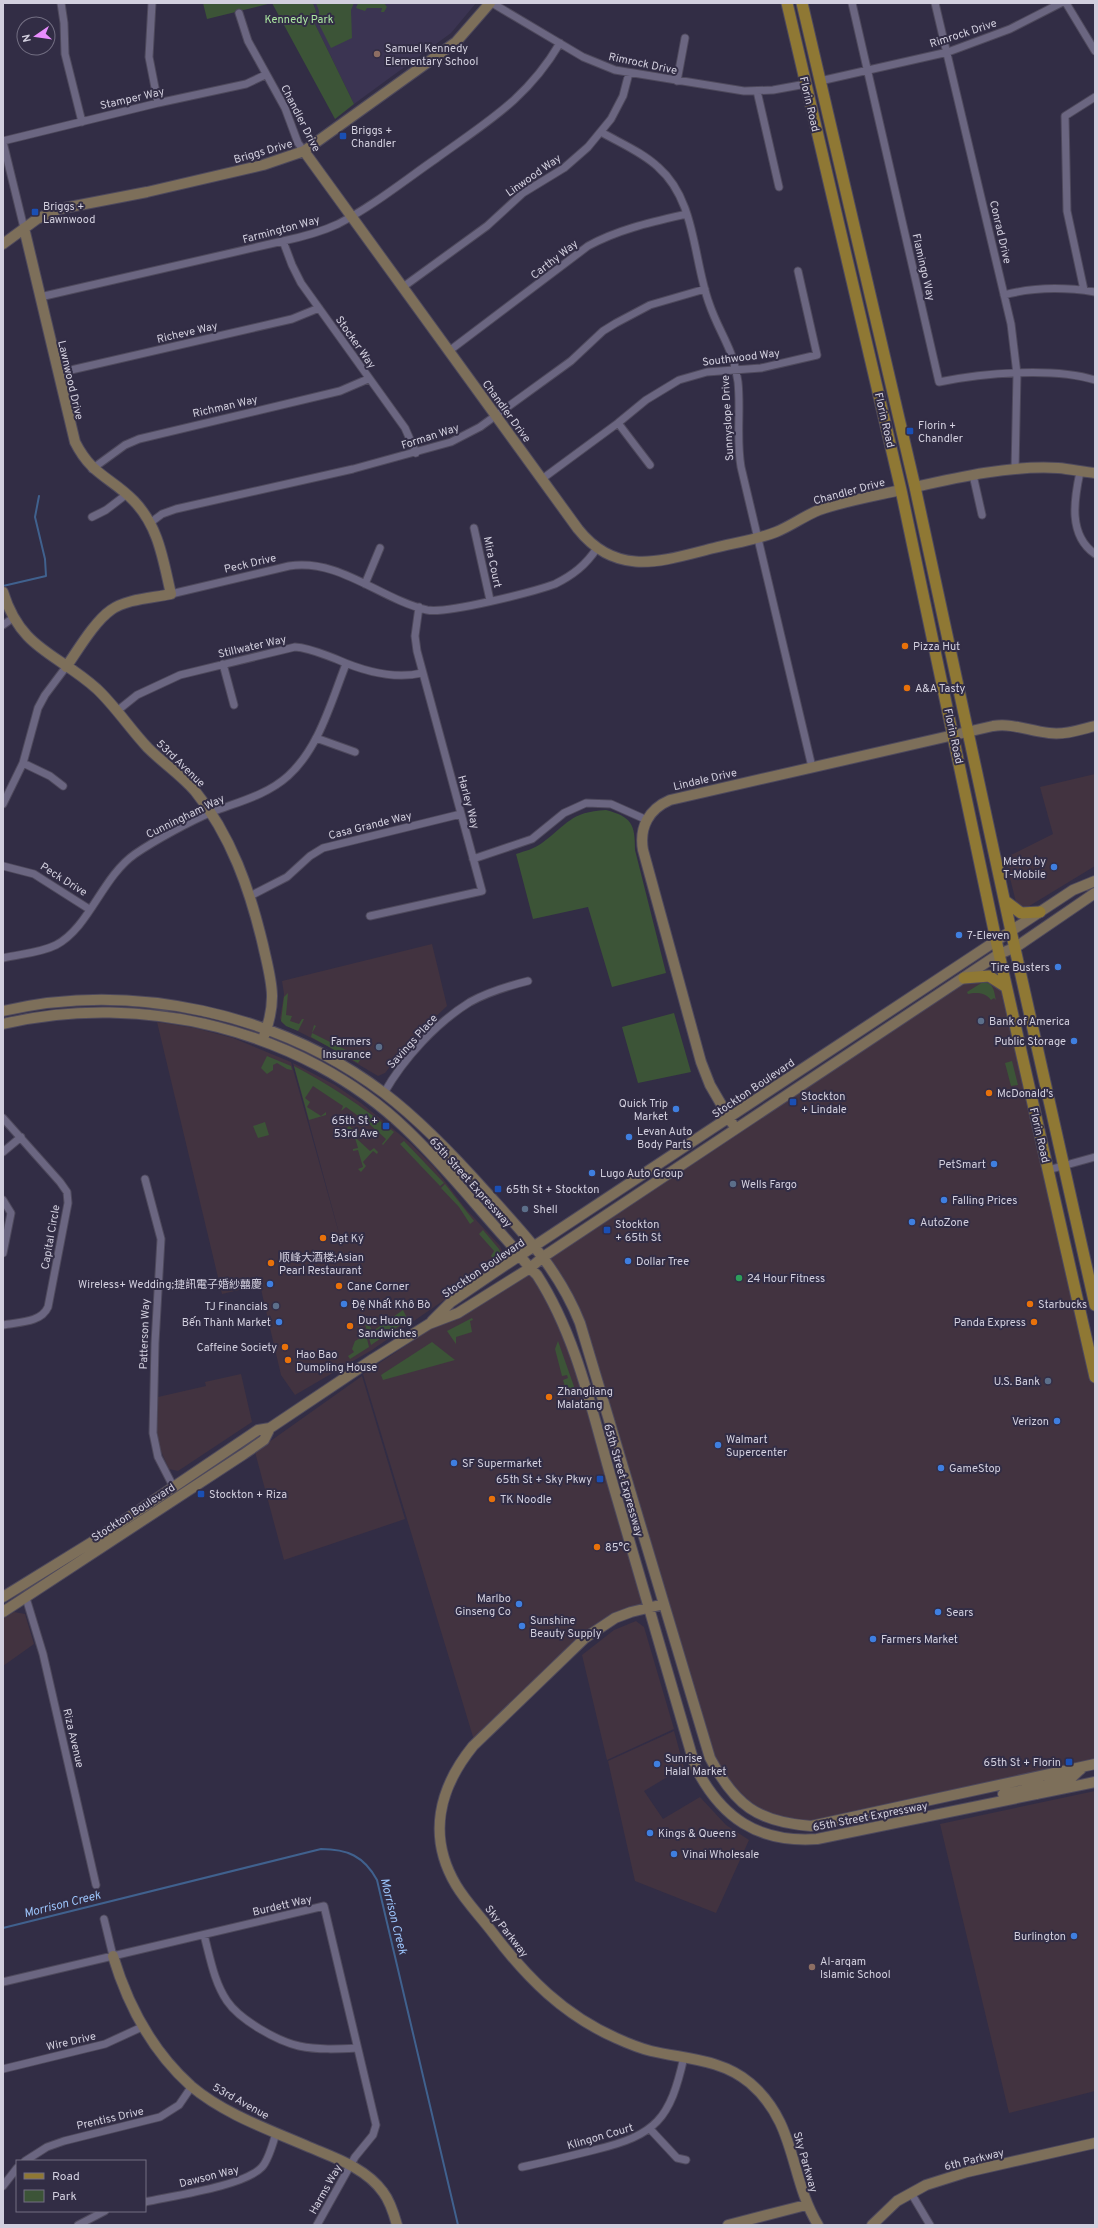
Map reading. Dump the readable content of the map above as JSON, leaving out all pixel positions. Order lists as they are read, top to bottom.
{
  "streets": {
    "main road": [
      "Florin Road",
      "Chandler Drive",
      "Briggs Drive",
      "Lawnwood Drive",
      "Peck Drive",
      "53rd Avenue",
      "Lindale Drive",
      "Stockton Boulevard",
      "65th Street Expressway",
      "Sky Parkway",
      "6th Parkway"
    ],
    "street": [
      "Rimrock Drive",
      "Stamper Way",
      "Linwood Way",
      "Farmington Way",
      "Conrad Drive",
      "Carthy Way",
      "Flamingo Way",
      "Richeve Way",
      "Stocker Way",
      "Southwood Way",
      "Richman Way",
      "Sunnyslope Drive",
      "Forman Way",
      "Mira Court",
      "Stillwater Way",
      "Harley Way",
      "Cunningham Way",
      "Casa Grande Way",
      "Savings Place",
      "Capital Circle",
      "Patterson Way",
      "Riza Avenue",
      "Burdett Way",
      "Wire Drive",
      "Prentiss Drive",
      "Klingon Court",
      "Dawson Way",
      "Harms Way"
    ]
  },
  "crossings": [
    ["Rimrock Drive", "Florin Road"],
    ["Rimrock Drive", "Briggs Drive"],
    ["Rimrock Drive", "Linwood Way"],
    ["Rimrock Drive", "Farmington Way"],
    ["Rimrock Drive", "Conrad Drive"],
    ["Rimrock Drive", "Flamingo Way"],
    ["Stamper Way", "Chandler Drive"],
    ["Stamper Way", "Lawnwood Drive"],
    ["Florin Road", "Chandler Drive"],
    ["Florin Road", "Lindale Drive"],
    ["Florin Road", "Stockton Boulevard"],
    ["Chandler Drive", "Briggs Drive"],
    ["Chandler Drive", "Linwood Way"],
    ["Chandler Drive", "Farmington Way"],
    ["Chandler Drive", "Carthy Way"],
    ["Chandler Drive", "Southwood Way"],
    ["Chandler Drive", "Sunnyslope Drive"],
    ["Chandler Drive", "Forman Way"],
    ["Chandler Drive", "Peck Drive"],
    ["Briggs Drive", "Lawnwood Drive"],
    ["Linwood Way", "Sunnyslope Drive"],
    ["Farmington Way", "Stocker Way"],
    ["Farmington Way", "Lawnwood Drive"],
    ["Conrad Drive", "Flamingo Way"],
    ["Carthy Way", "Sunnyslope Drive"],
    ["Richeve Way", "Stocker Way"],
    ["Richeve Way", "Lawnwood Drive"],
    ["Stocker Way", "Richman Way"],
    ["Stocker Way", "Forman Way"],
    ["Southwood Way", "Sunnyslope Drive"],
    ["Lawnwood Drive", "Richman Way"],
    ["Lawnwood Drive", "Forman Way"],
    ["Lawnwood Drive", "Peck Drive"],
    ["Sunnyslope Drive", "Forman Way"],
    ["Sunnyslope Drive", "Lindale Drive"],
    ["Mira Court", "Peck Drive"],
    ["Peck Drive", "53rd Avenue"],
    ["Peck Drive", "Harley Way"],
    ["Peck Drive", "Cunningham Way"],
    ["Stillwater Way", "53rd Avenue"],
    ["Stillwater Way", "Harley Way"],
    ["Stillwater Way", "Cunningham Way"],
    ["53rd Avenue", "Cunningham Way"],
    ["53rd Avenue", "Casa Grande Way"],
    ["53rd Avenue", "65th Street Expressway"],
    ["53rd Avenue", "Burdett Way"],
    ["53rd Avenue", "Wire Drive"],
    ["53rd Avenue", "Prentiss Drive"],
    ["53rd Avenue", "Dawson Way"],
    ["53rd Avenue", "Harms Way"],
    ["Harley Way", "Casa Grande Way"],
    ["Savings Place", "65th Street Expressway"],
    ["Stockton Boulevard", "65th Street Expressway"],
    ["Stockton Boulevard", "Patterson Way"],
    ["Stockton Boulevard", "Riza Avenue"],
    ["65th Street Expressway", "Sky Parkway"],
    ["Burdett Way", "Harms Way"],
    ["Sky Parkway", "Klingon Court"]
  ],
  "water": ["Morrison Creek"],
  "parks": ["Kennedy Park"],
  "places": {
    "other": [
      "Samuel Kennedy Elementary School",
      "Pizza Hut",
      "A&A Tasty",
      "Metro by T-Mobile",
      "7-Eleven",
      "Tire Busters",
      "Bank of America",
      "Public Storage",
      "Farmers Insurance",
      "McDonald's",
      "Quick Trip Market",
      "Levan Auto Body Parts",
      "PetSmart",
      "Lugo Auto Group",
      "Wells Fargo",
      "Falling Prices",
      "Shell",
      "AutoZone",
      "Đạt Ký",
      "Dollar Tree",
      "顺峰大酒楼;Asian Pearl Restaurant",
      "24 Hour Fitness",
      "Wireless+ Wedding;捷訊電子婚紗囍慶",
      "Cane Corner",
      "Đệ Nhất Khô Bò",
      "Starbucks",
      "TJ Financials",
      "Bến Thành Market",
      "Panda Express",
      "Duc Huong Sandwiches",
      "Caffeine Society",
      "Hao Bao Dumpling House",
      "U.S. Bank",
      "Zhangliang Malatang",
      "Verizon",
      "Walmart Supercenter",
      "SF Supermarket",
      "GameStop",
      "TK Noodle",
      "85°C",
      "Marlbo Ginseng Co",
      "Sears",
      "Sunshine Beauty Supply",
      "Farmers Market",
      "Sunrise Halal Market",
      "Kings & Queens",
      "Vinai Wholesale",
      "Burlington",
      "Al-arqam Islamic School"
    ],
    "transit": [
      "Briggs + Chandler",
      "Briggs + Lawnwood",
      "Florin + Chandler",
      "Stockton + Lindale",
      "65th St + 53rd Ave",
      "65th St + Stockton",
      "Stockton + 65th St",
      "65th St + Sky Pkwy",
      "Stockton + Riza",
      "65th St + Florin"
    ]
  },
  "legend": ["Road", "Park"],
  "north": "left"
}
